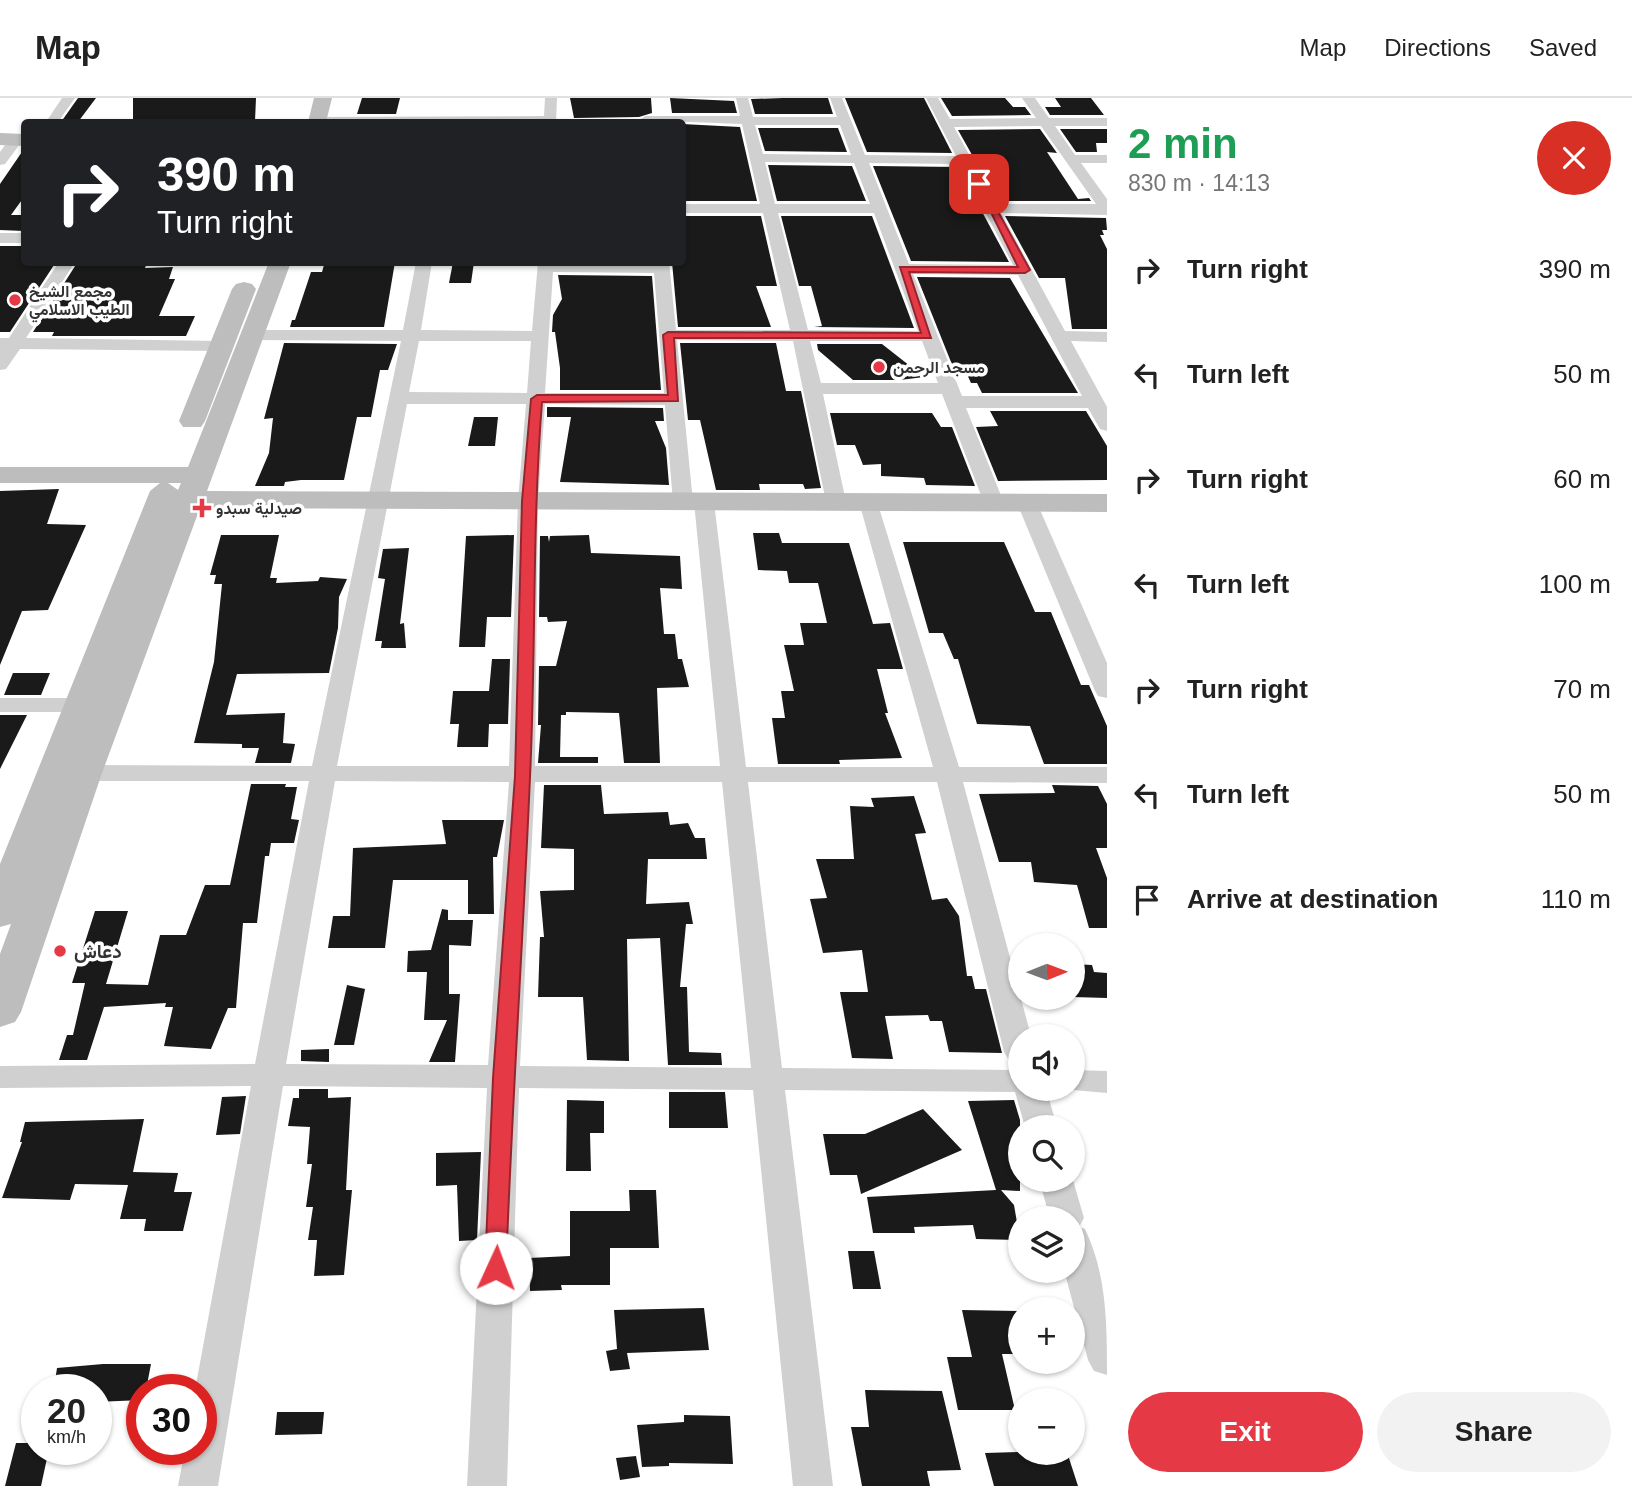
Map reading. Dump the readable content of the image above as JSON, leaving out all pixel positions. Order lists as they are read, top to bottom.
{
  "places": {
    "other": ["مجمع الشيخ الطيب الاسلامي", "مسجد الرحمن", "دعاش"],
    "health": ["صيدلية سبدو"]
  },
  "north": "right",
  "page": {
    "header": "Map",
    "nav": ["Map", "Directions", "Saved"],
    "heading": ["2 min", "830 m · 14:13"],
    "turn": ["390 m", "Turn right"],
    "list": [
      {
        "name": "Turn right",
        "value": "390 m"
      },
      {
        "name": "Turn left",
        "value": "50 m"
      },
      {
        "name": "Turn right",
        "value": "60 m"
      },
      {
        "name": "Turn left",
        "value": "100 m"
      },
      {
        "name": "Turn right",
        "value": "70 m"
      },
      {
        "name": "Turn left",
        "value": "50 m"
      },
      {
        "name": "Arrive at destination",
        "value": "110 m"
      }
    ],
    "map_buttons": ["+", "−"],
    "speed": "20 km/h",
    "limit": "30",
    "buttons": ["Exit", "Share"]
  }
}
